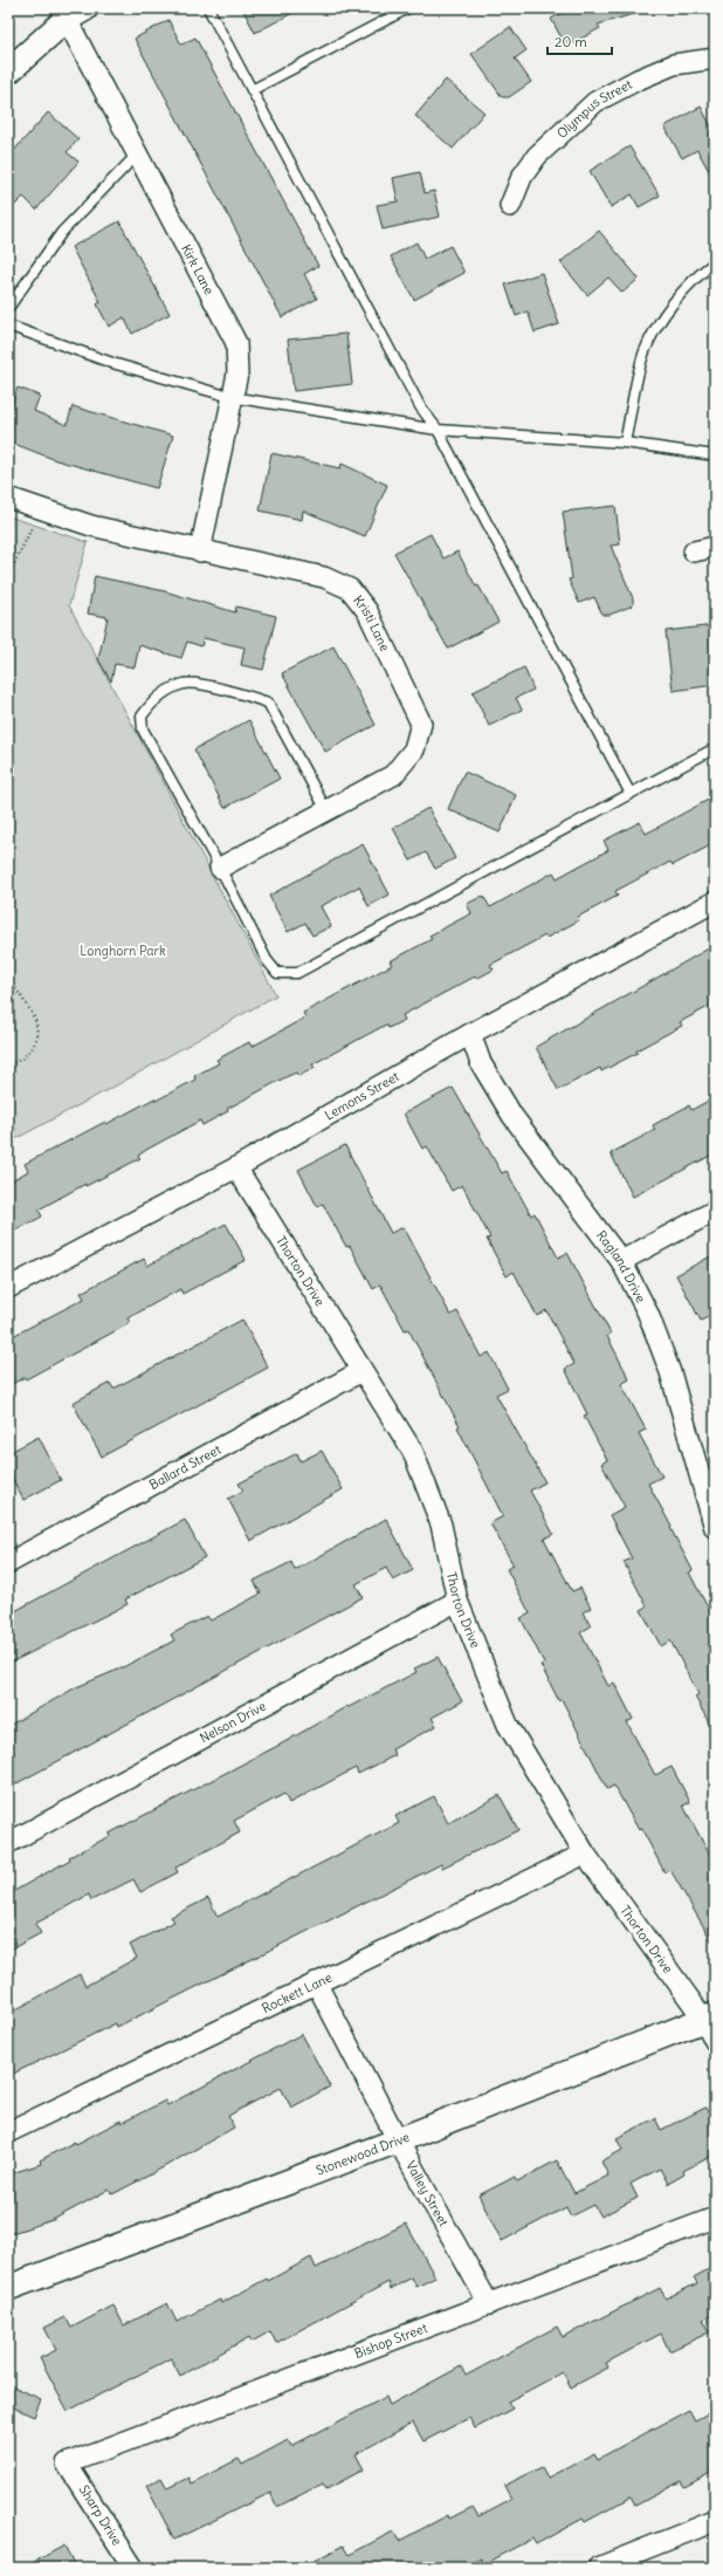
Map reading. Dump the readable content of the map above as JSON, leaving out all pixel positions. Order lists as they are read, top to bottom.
{
  "streets": {
    "street": [
      "Olympus Street",
      "Kirk Lane",
      "Kristi Lane",
      "Lemons Street",
      "Ragland Drive",
      "Thorton Drive",
      "Ballard Street",
      "Nelson Drive",
      "Rockett Lane",
      "Stonewood Drive",
      "Valley Street",
      "Bishop Street",
      "Sharp Drive"
    ]
  },
  "crossings": [
    ["Kirk Lane", "Kristi Lane"],
    ["Lemons Street", "Ragland Drive"],
    ["Lemons Street", "Thorton Drive"],
    ["Thorton Drive", "Ballard Street"],
    ["Thorton Drive", "Nelson Drive"],
    ["Thorton Drive", "Rockett Lane"],
    ["Thorton Drive", "Stonewood Drive"],
    ["Rockett Lane", "Valley Street"],
    ["Stonewood Drive", "Valley Street"],
    ["Valley Street", "Bishop Street"],
    ["Bishop Street", "Sharp Drive"]
  ],
  "parks": ["Longhorn Park"],
  "scale_bar": "20 m"
}
